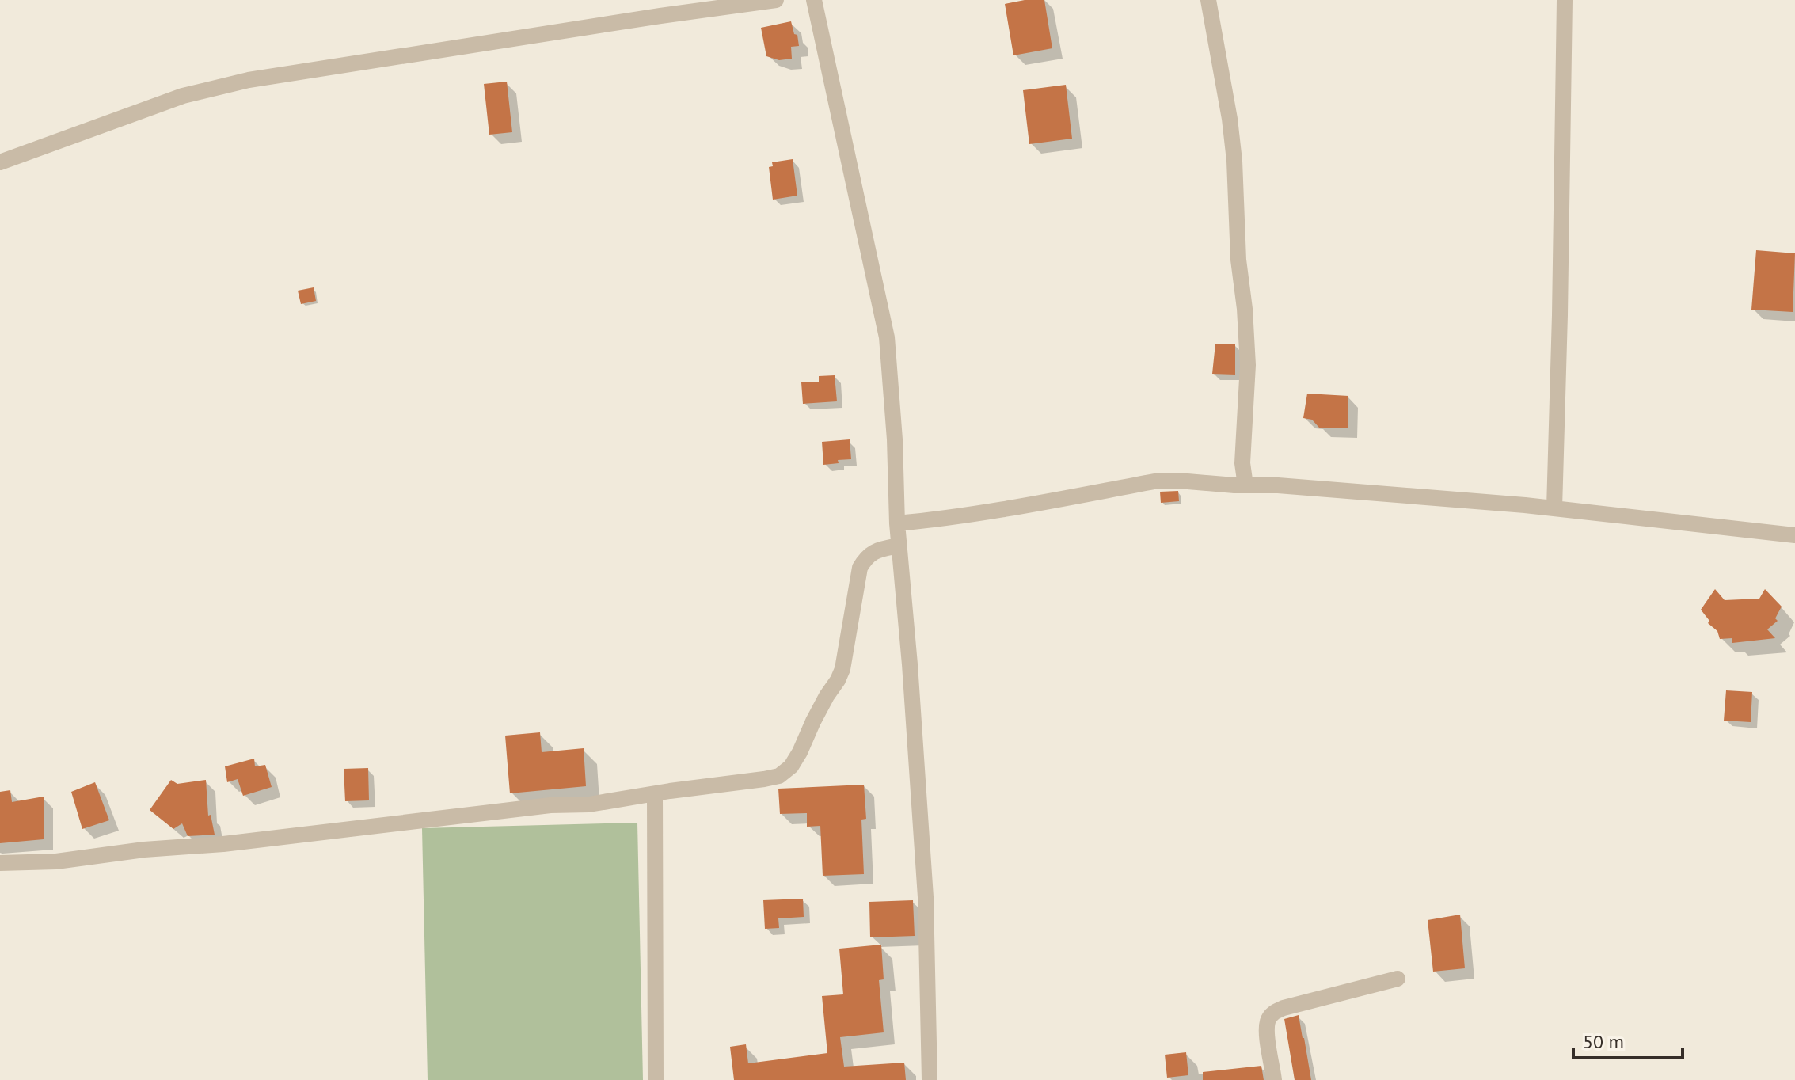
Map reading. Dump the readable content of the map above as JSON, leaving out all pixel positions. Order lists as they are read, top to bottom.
{
  "scale_bar": "50 m"
}
